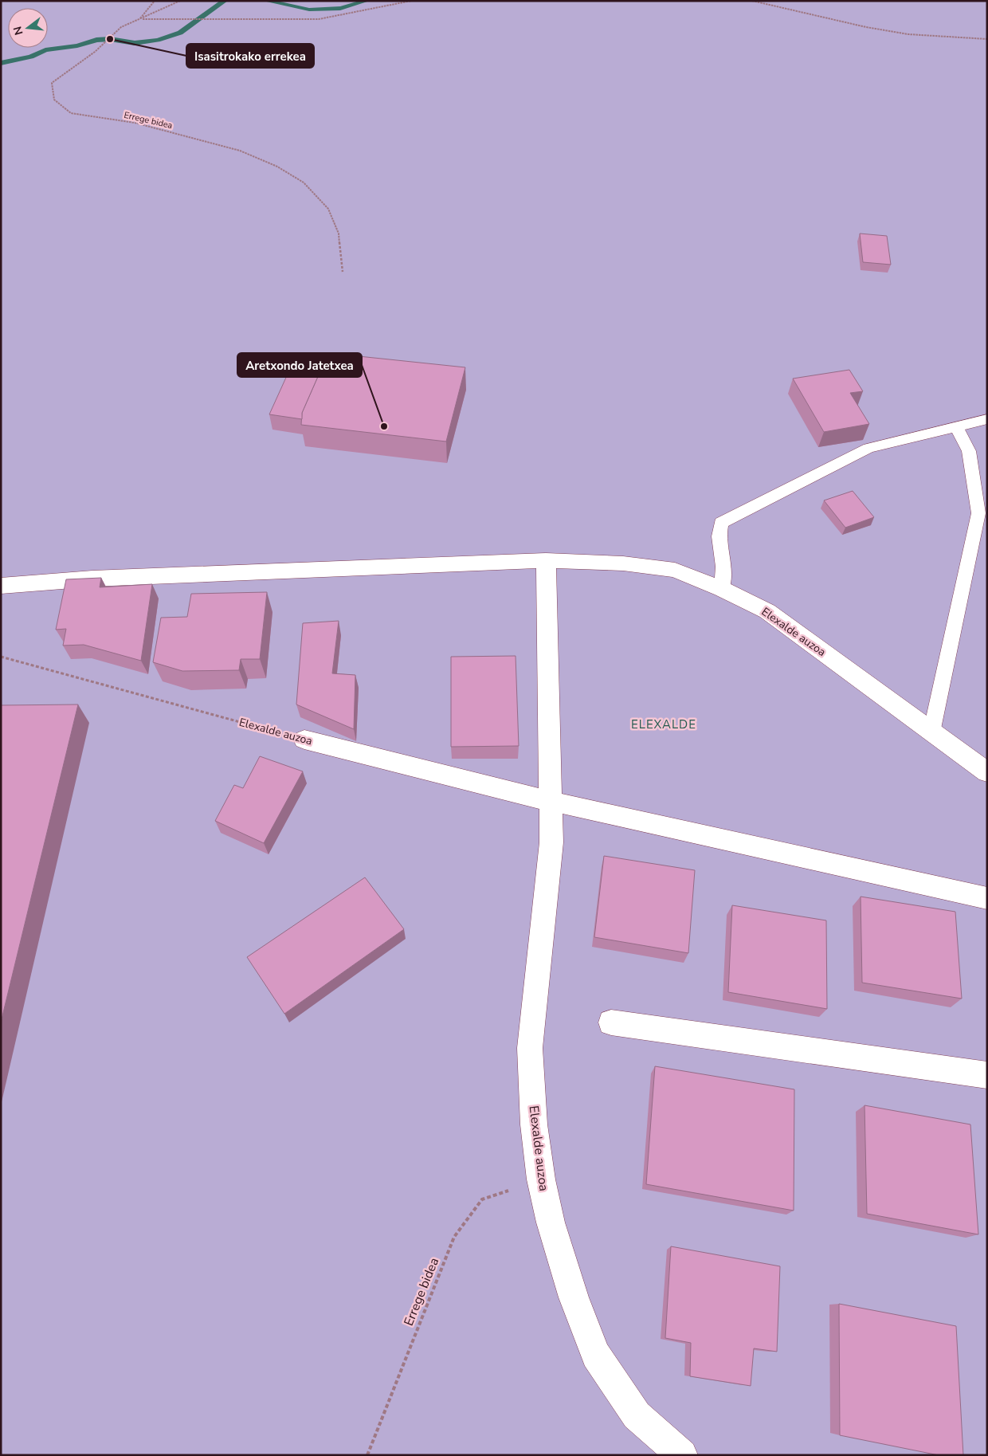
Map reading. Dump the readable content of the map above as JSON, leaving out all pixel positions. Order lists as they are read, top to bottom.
{
  "streets": {
    "street": ["Elexalde auzoa"],
    "path": ["Errege bidea"]
  },
  "crossings": [
    ["Errege bidea", "Elexalde auzoa"]
  ],
  "districts": ["ELEXALDE"],
  "places": ["Isasitrokako errekea", "Aretxondo Jatetxea"],
  "north": "left"
}
